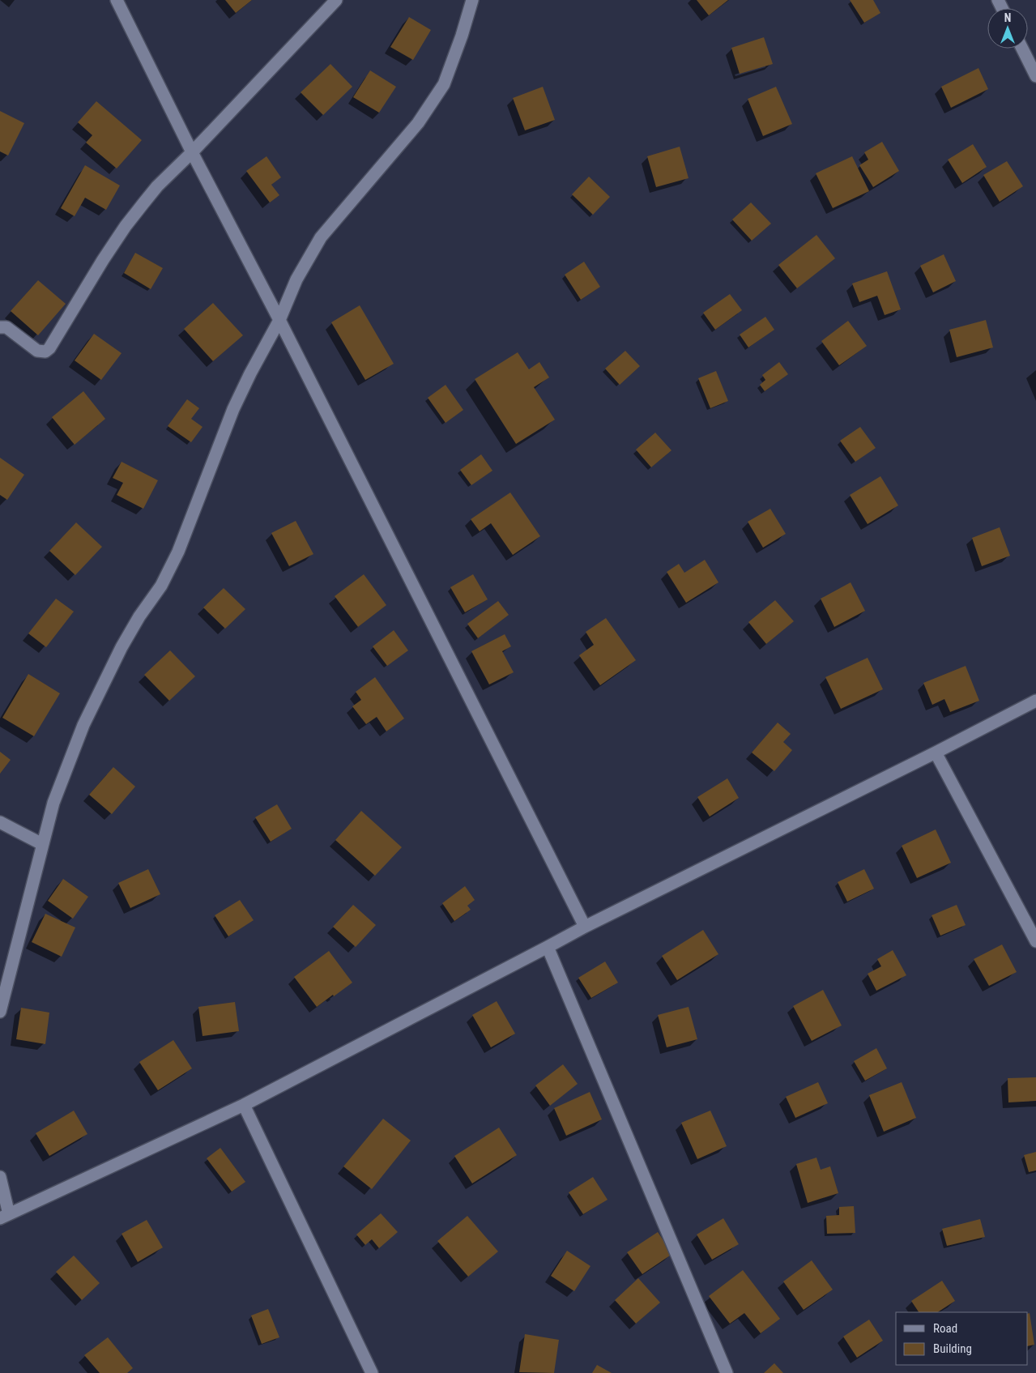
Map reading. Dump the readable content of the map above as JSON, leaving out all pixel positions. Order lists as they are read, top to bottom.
{
  "legend": ["Road", "Building"],
  "north": "top"
}
